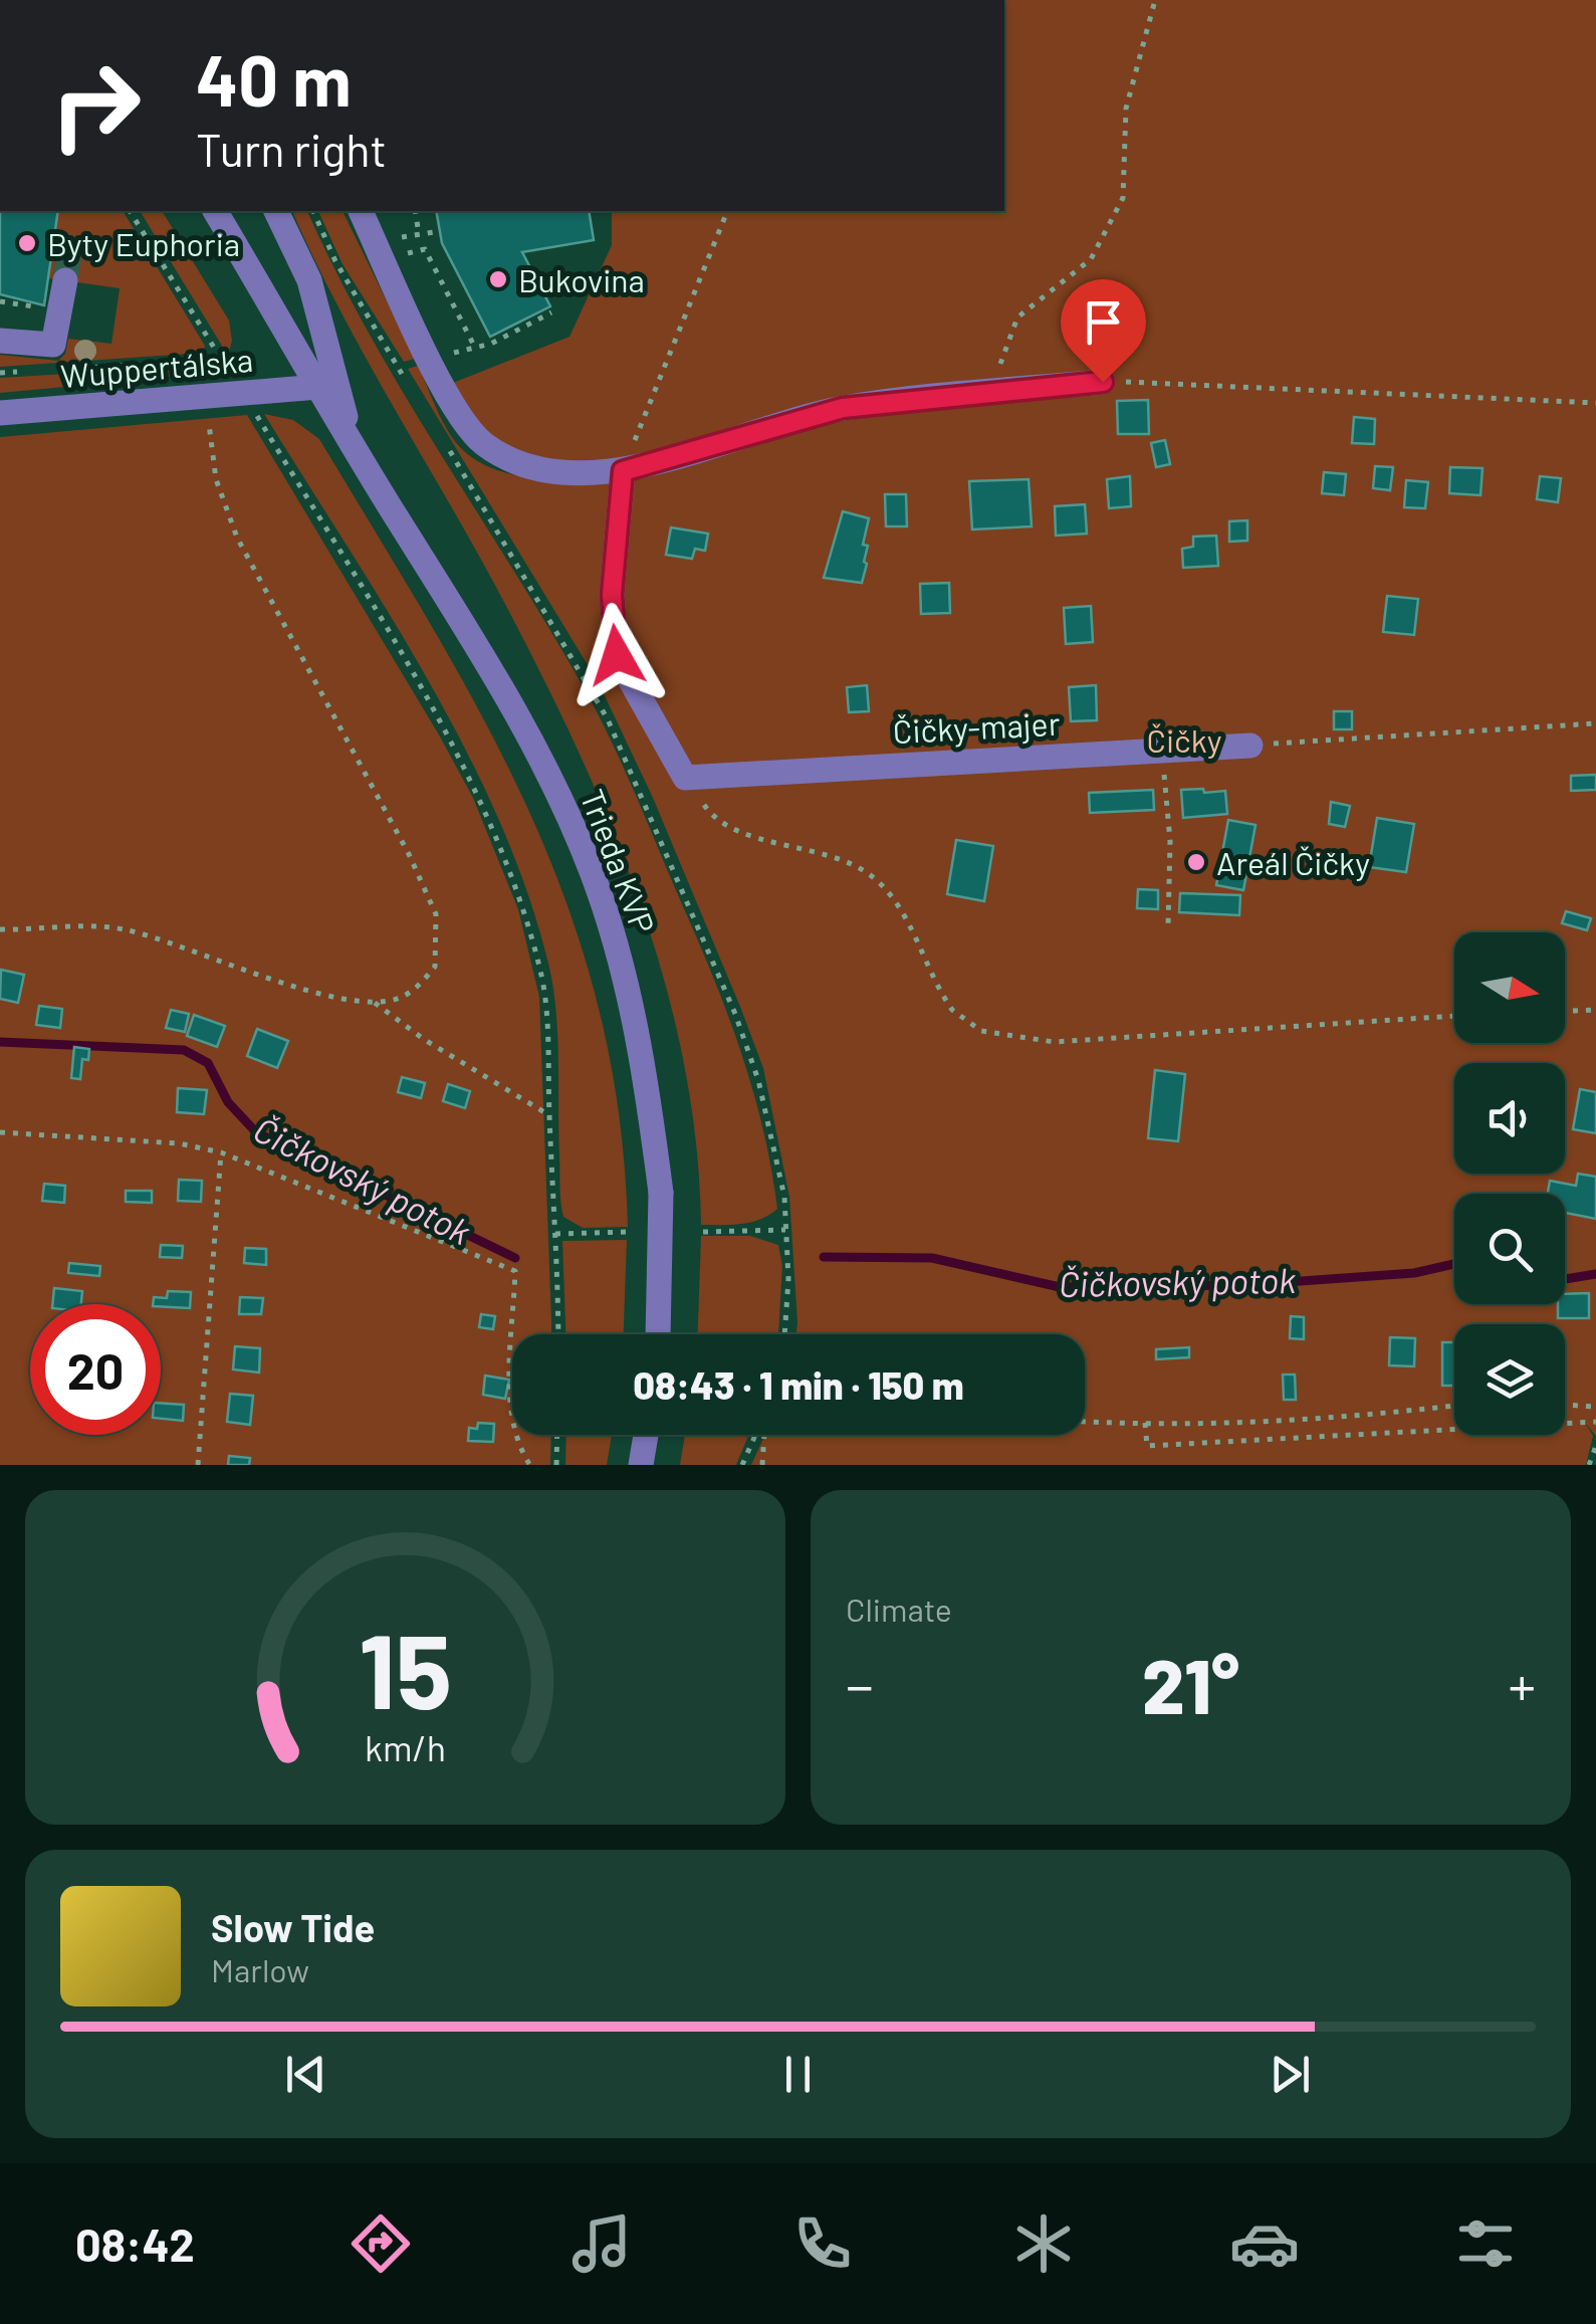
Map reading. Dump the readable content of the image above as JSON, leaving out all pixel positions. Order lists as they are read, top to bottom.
{
  "streets": {
    "street": ["Wuppertálska", "Čičky-majer", "Trieda KVP"]
  },
  "crossings": [
    ["Wuppertálska", "Trieda KVP"]
  ],
  "water": ["Čičkovský potok"],
  "parks": ["Čičky"],
  "places": ["Byty Euphoria", "Bukovina", "Areál Čičky"],
  "north": "right",
  "page": {
    "turn": ["40 m", "Turn right"],
    "limit": "20",
    "trip": "08:43 · 1 min · 150 m",
    "tile": "Climate",
    "heat": ["−", "21°", "+"],
    "song": ["Slow Tide", "Marlow"],
    "tabs": "08:42",
    "gauge": ["15", "km/h"]
  }
}
